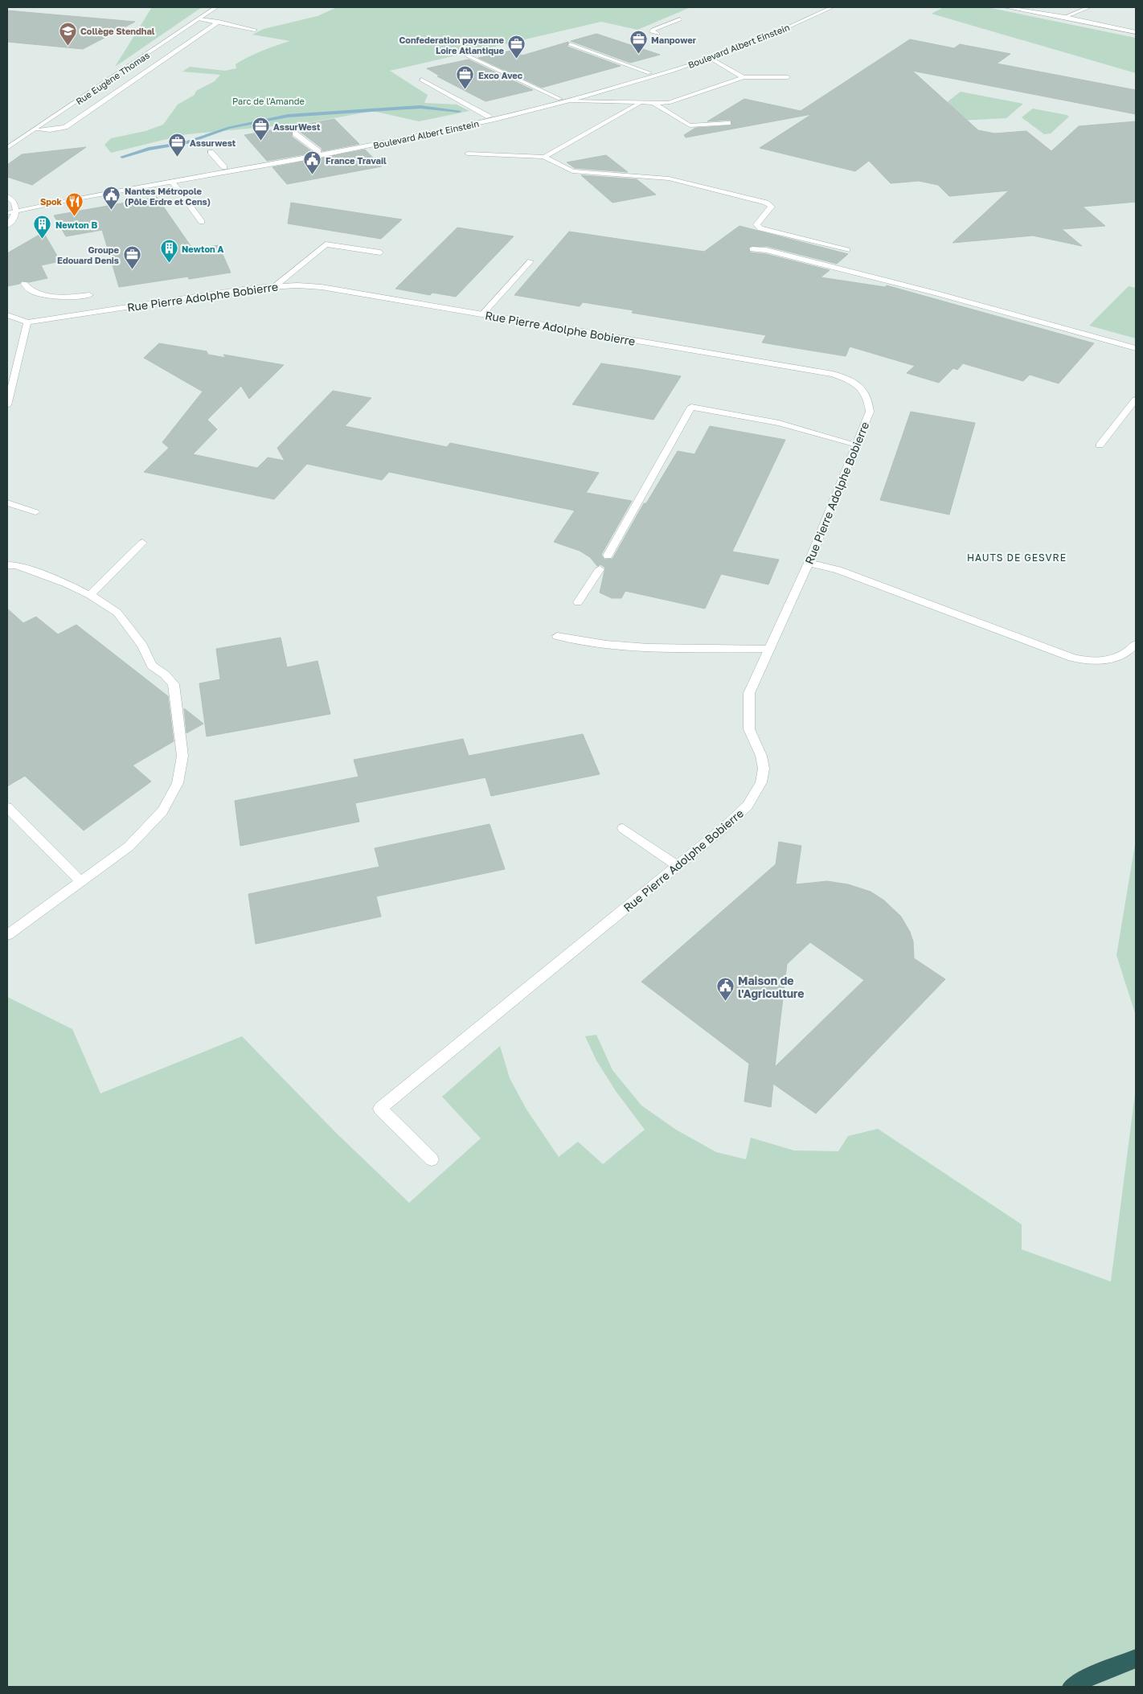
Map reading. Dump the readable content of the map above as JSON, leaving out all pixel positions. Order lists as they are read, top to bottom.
{
  "streets": {
    "street": ["Boulevard Albert Einstein", "Rue Eugène Thomas", "Rue Pierre Adolphe Bobierre"]
  },
  "districts": ["HAUTS DE GESVRE"],
  "parks": ["Parc de l'Amande"],
  "places": {
    "school or university": ["Collège Stendhal"],
    "office": [
      "Manpower",
      "Confederation paysanne Loire Atlantique",
      "Exco Avec",
      "AssurWest",
      "Assurwest",
      "Groupe Edouard Denis"
    ],
    "public building": ["France Travail", "Nantes Métropole (Pôle Erdre et Cens)", "Maison de l'Agriculture"],
    "restaurant": ["Spok"],
    "building": ["Newton B", "Newton A"]
  }
}
